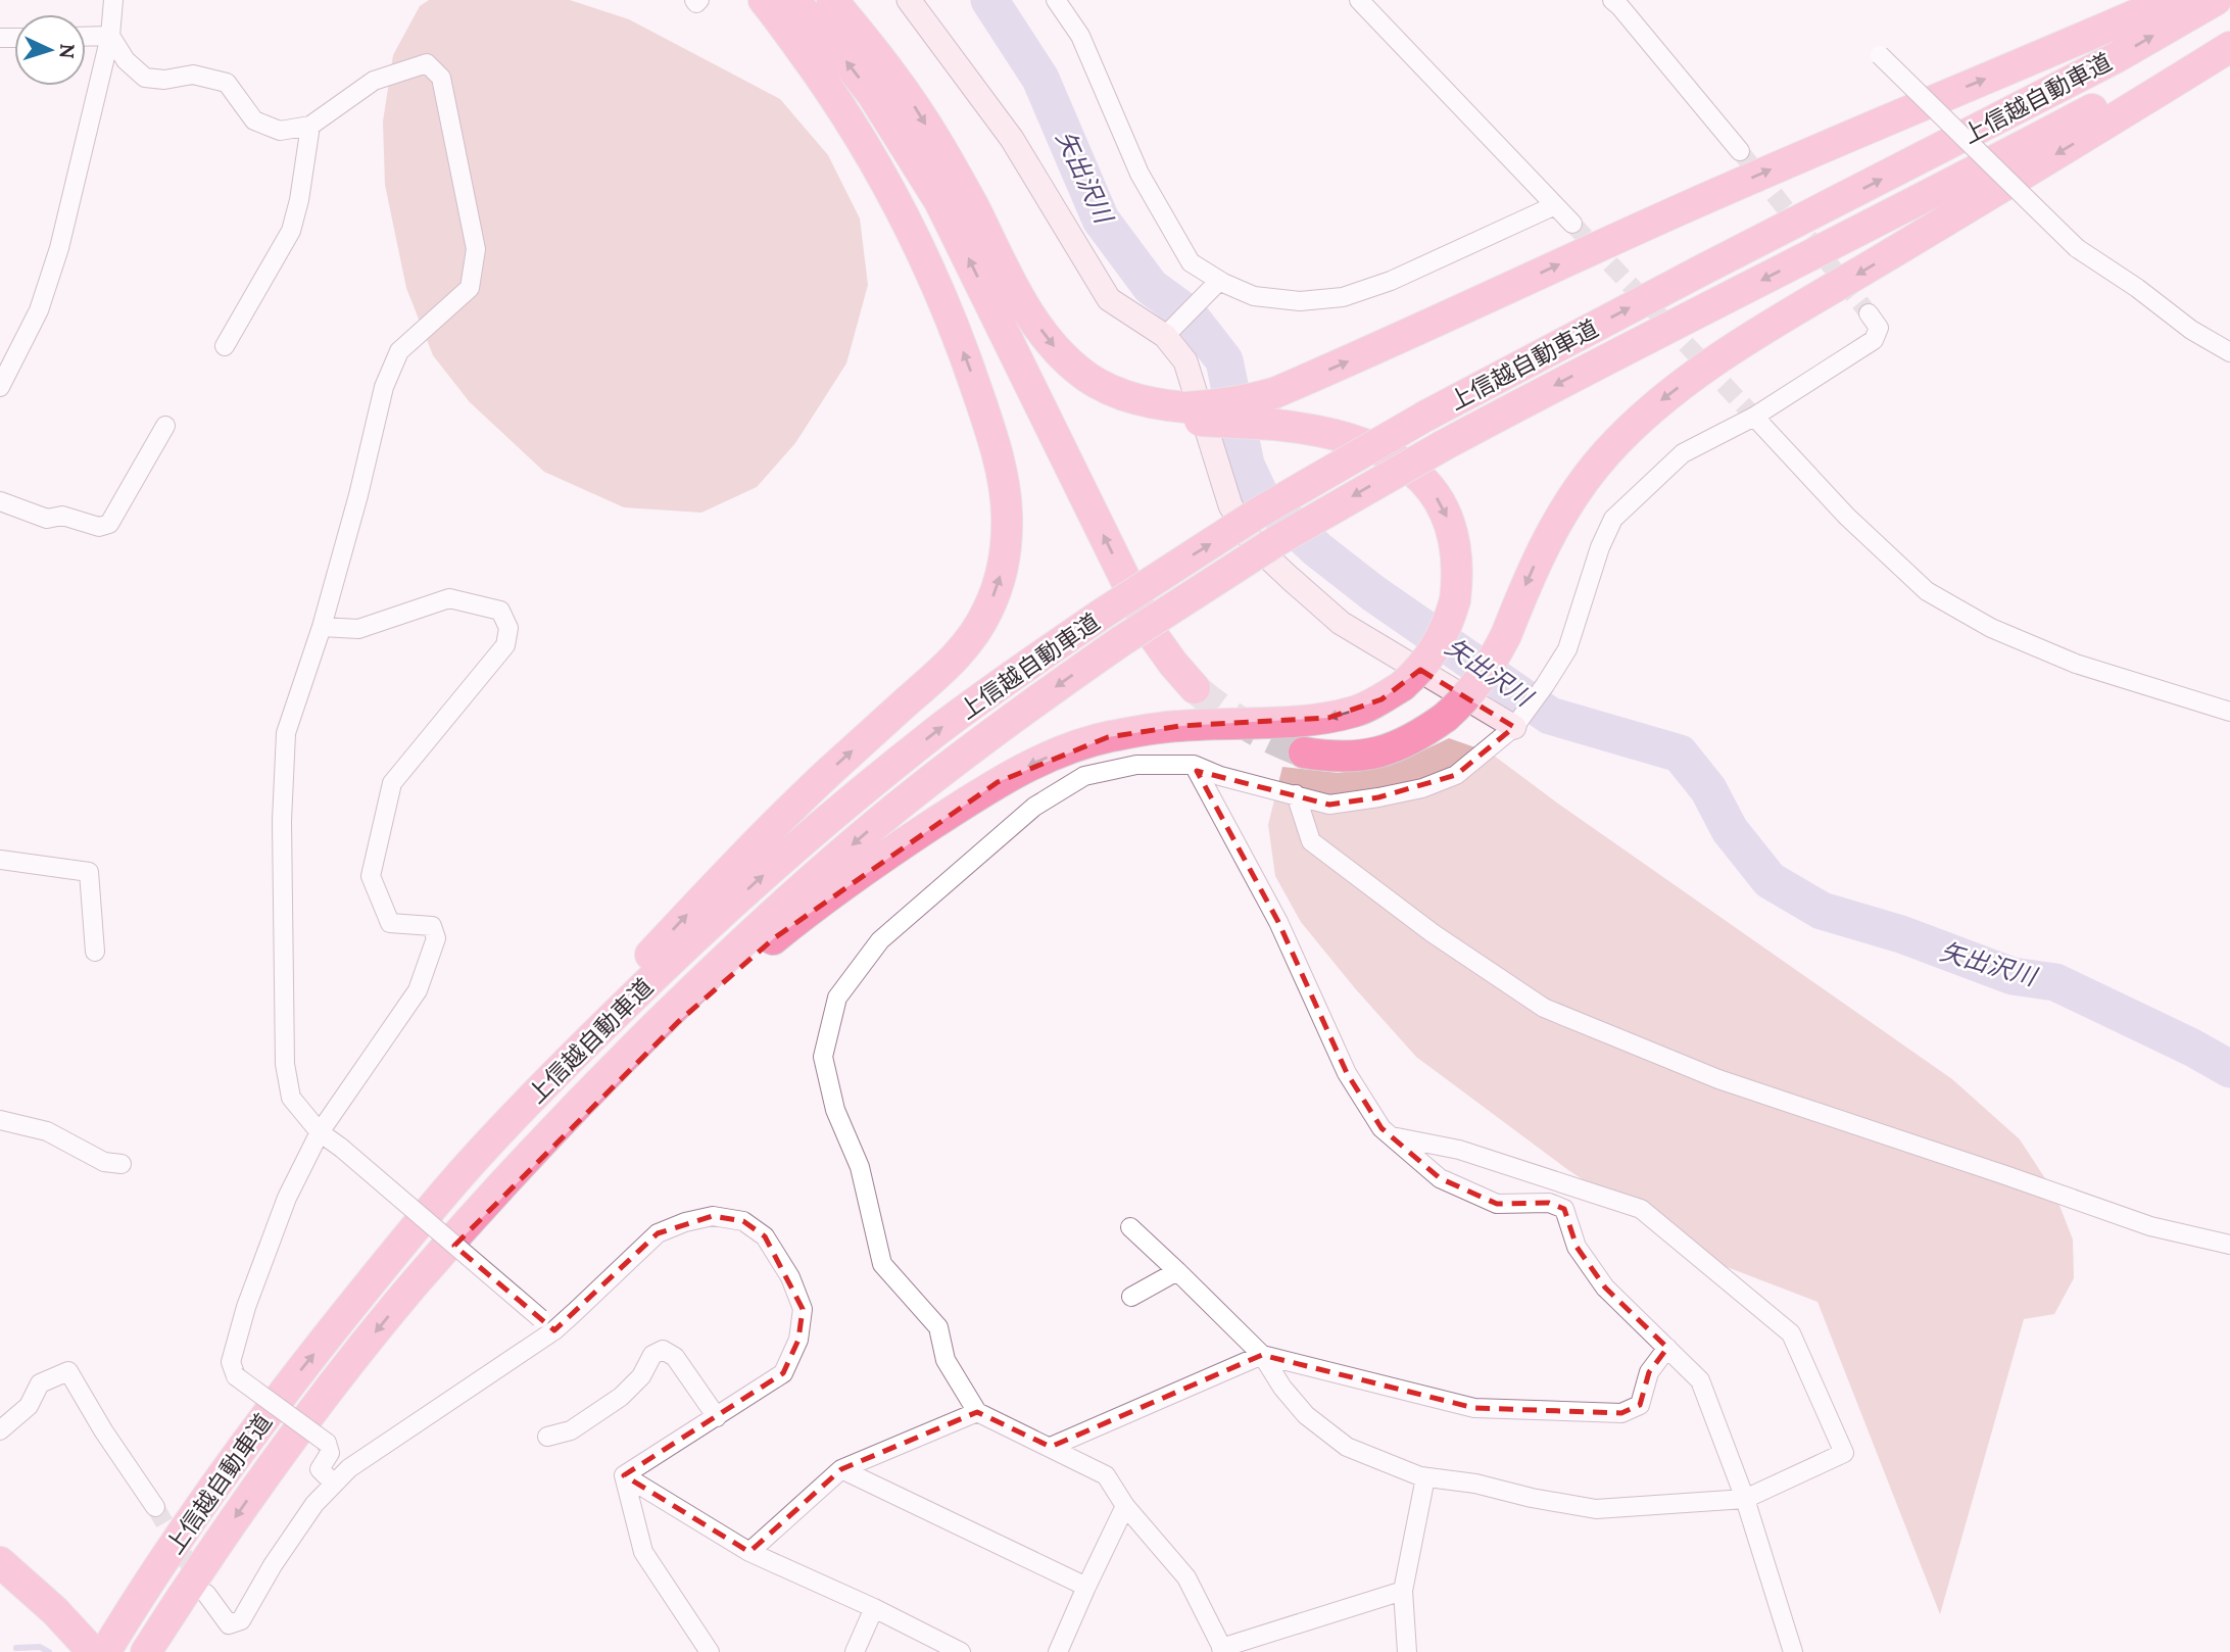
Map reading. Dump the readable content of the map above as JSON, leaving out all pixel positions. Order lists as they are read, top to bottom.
{
  "streets": {
    "highway": ["上信越自動車道"]
  },
  "water": ["矢出沢川"],
  "north": "right"
}
